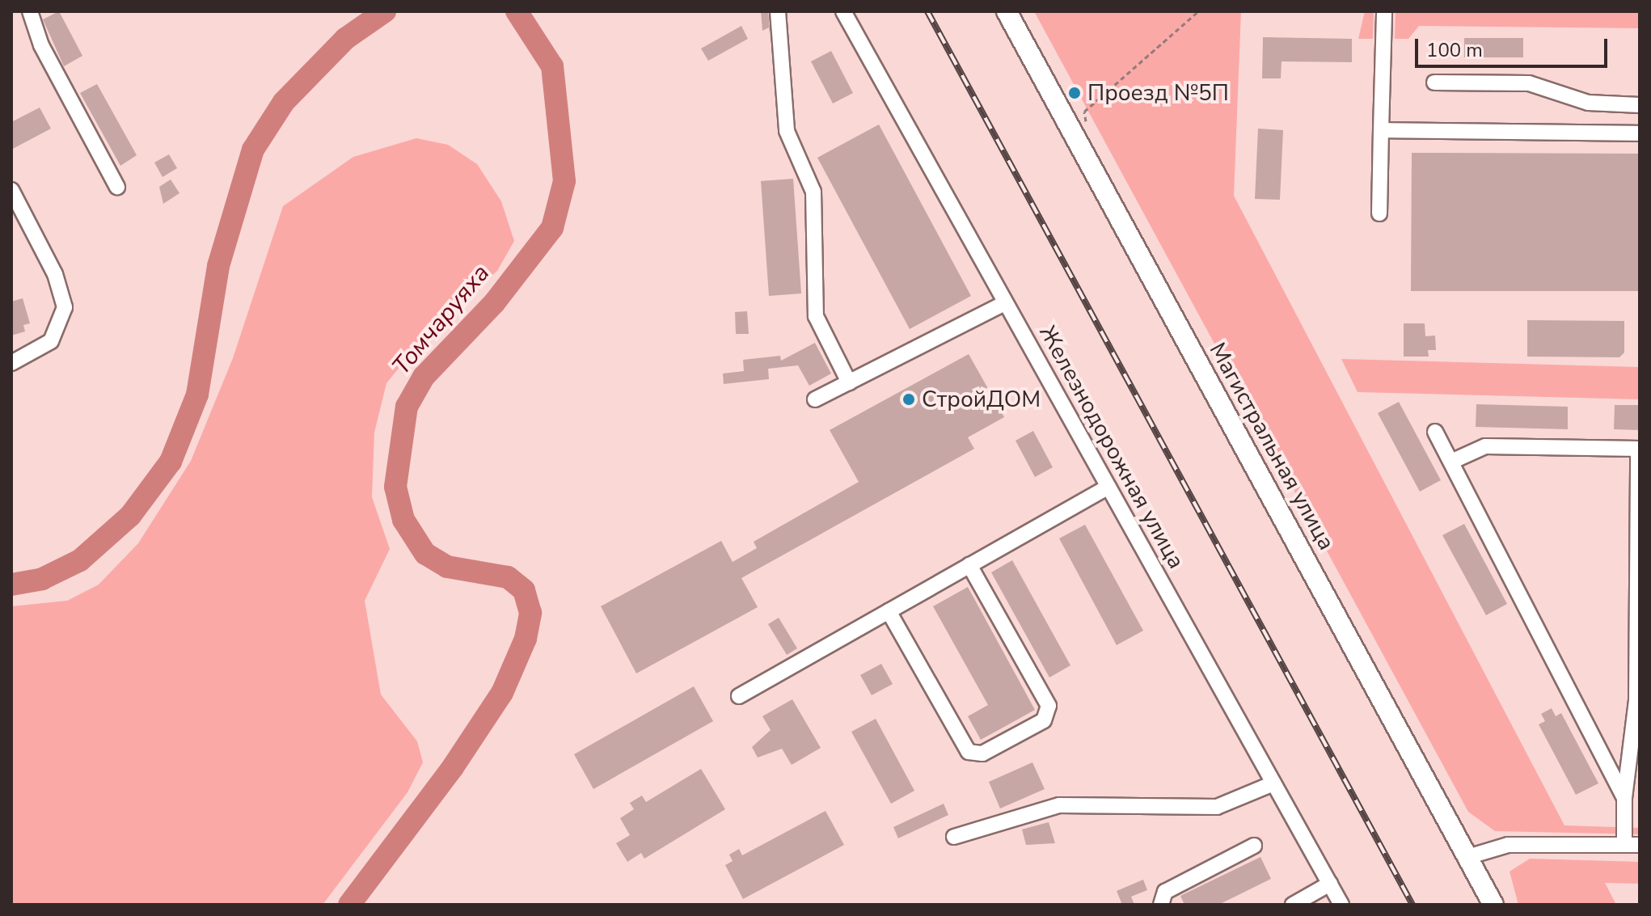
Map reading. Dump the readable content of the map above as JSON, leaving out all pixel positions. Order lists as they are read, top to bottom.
{
  "streets": {
    "main road": ["Магистральная улица"],
    "street": ["Железнодорожная улица"]
  },
  "water": ["Томчаруяха"],
  "places": ["Проезд №5П", "СтройДОМ"],
  "scale_bar": "100 m"
}
